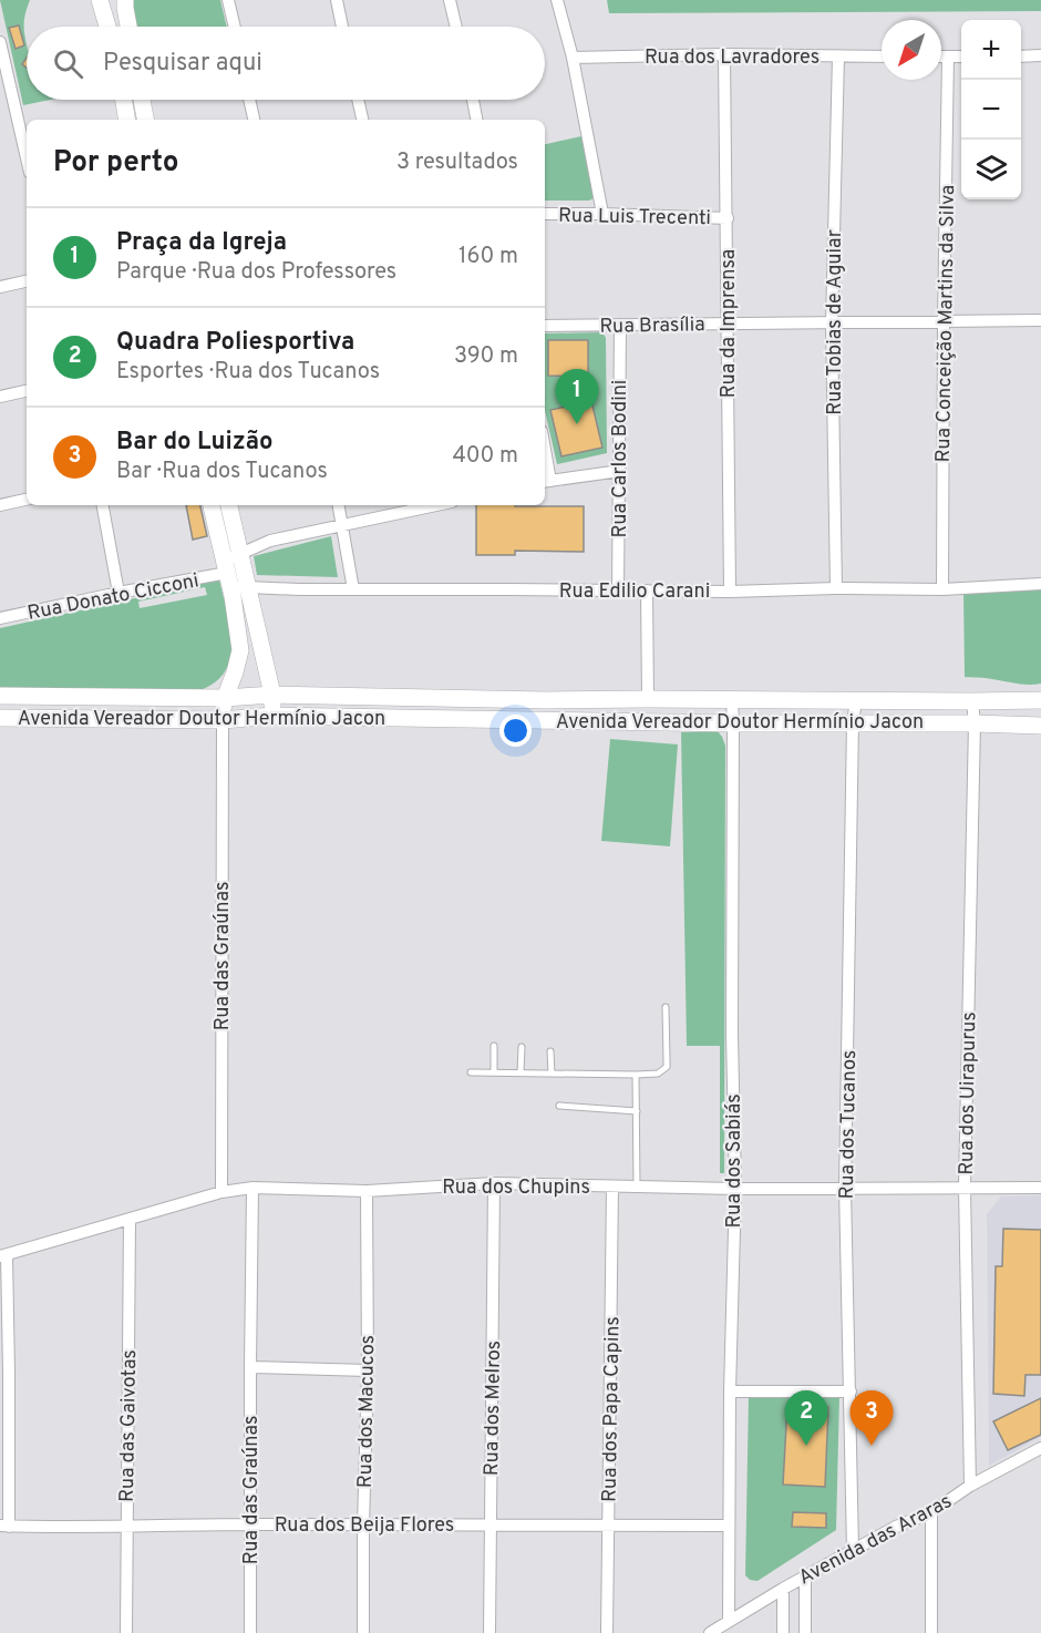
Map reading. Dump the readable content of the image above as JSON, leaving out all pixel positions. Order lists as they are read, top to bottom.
{
  "streets": {
    "street": [
      "Rua dos Lavradores",
      "Rua Luis Trecenti",
      "Rua Tobias de Aguiar",
      "Rua da Imprensa",
      "Rua Conceição Martins da Silva",
      "Rua Brasília",
      "Rua Carlos Bodini",
      "Rua Edilio Carani",
      "Rua Donato Cicconi",
      "Avenida Vereador Doutor Hermínio Jacon",
      "Rua das Graúnas",
      "Rua dos Uirapurus",
      "Rua dos Tucanos",
      "Rua dos Sabiás",
      "Rua dos Chupins",
      "Rua dos Melros",
      "Rua dos Papa Capins",
      "Rua dos Macucos",
      "Rua das Gaivotas",
      "Rua dos Beija Flores",
      "Avenida das Araras"
    ]
  },
  "crossings": [
    ["Rua dos Lavradores", "Rua Tobias de Aguiar"],
    ["Rua dos Lavradores", "Rua da Imprensa"],
    ["Rua Luis Trecenti", "Rua da Imprensa"],
    ["Rua Tobias de Aguiar", "Rua Brasília"],
    ["Rua Tobias de Aguiar", "Rua Edilio Carani"],
    ["Rua da Imprensa", "Rua Brasília"],
    ["Rua da Imprensa", "Rua Edilio Carani"],
    ["Rua Conceição Martins da Silva", "Rua Brasília"],
    ["Rua Conceição Martins da Silva", "Rua Edilio Carani"],
    ["Rua Brasília", "Rua Carlos Bodini"],
    ["Rua Carlos Bodini", "Rua Edilio Carani"],
    ["Rua Edilio Carani", "Rua Donato Cicconi"],
    ["Avenida Vereador Doutor Hermínio Jacon", "Rua das Graúnas"],
    ["Avenida Vereador Doutor Hermínio Jacon", "Rua dos Uirapurus"],
    ["Avenida Vereador Doutor Hermínio Jacon", "Rua dos Tucanos"],
    ["Avenida Vereador Doutor Hermínio Jacon", "Rua dos Sabiás"],
    ["Rua das Graúnas", "Rua dos Chupins"],
    ["Rua das Graúnas", "Rua dos Beija Flores"],
    ["Rua dos Uirapurus", "Rua dos Chupins"],
    ["Rua dos Uirapurus", "Avenida das Araras"],
    ["Rua dos Tucanos", "Rua dos Chupins"],
    ["Rua dos Tucanos", "Avenida das Araras"],
    ["Rua dos Sabiás", "Rua dos Chupins"],
    ["Rua dos Sabiás", "Rua dos Beija Flores"],
    ["Rua dos Sabiás", "Avenida das Araras"],
    ["Rua dos Chupins", "Rua dos Melros"],
    ["Rua dos Chupins", "Rua dos Papa Capins"],
    ["Rua dos Chupins", "Rua dos Macucos"],
    ["Rua dos Chupins", "Rua das Gaivotas"],
    ["Rua dos Melros", "Rua dos Beija Flores"],
    ["Rua dos Papa Capins", "Rua dos Beija Flores"],
    ["Rua dos Macucos", "Rua dos Beija Flores"],
    ["Rua das Gaivotas", "Rua dos Beija Flores"]
  ],
  "north": "bottom left",
  "page": {
    "map_buttons": ["+", "−"],
    "search": "Pesquisar aqui",
    "heading": ["Por perto", "3 resultados"],
    "list": [
      {
        "mark": "1",
        "name": "Praça da Igreja",
        "note": "Parque · Rua dos Professores",
        "value": "160 m"
      },
      {
        "mark": "2",
        "name": "Quadra Poliesportiva",
        "note": "Esportes · Rua dos Tucanos",
        "value": "390 m"
      },
      {
        "mark": "3",
        "name": "Bar do Luizão",
        "note": "Bar · Rua dos Tucanos",
        "value": "400 m"
      }
    ],
    "pins": ["1", "2", "3"]
  }
}
